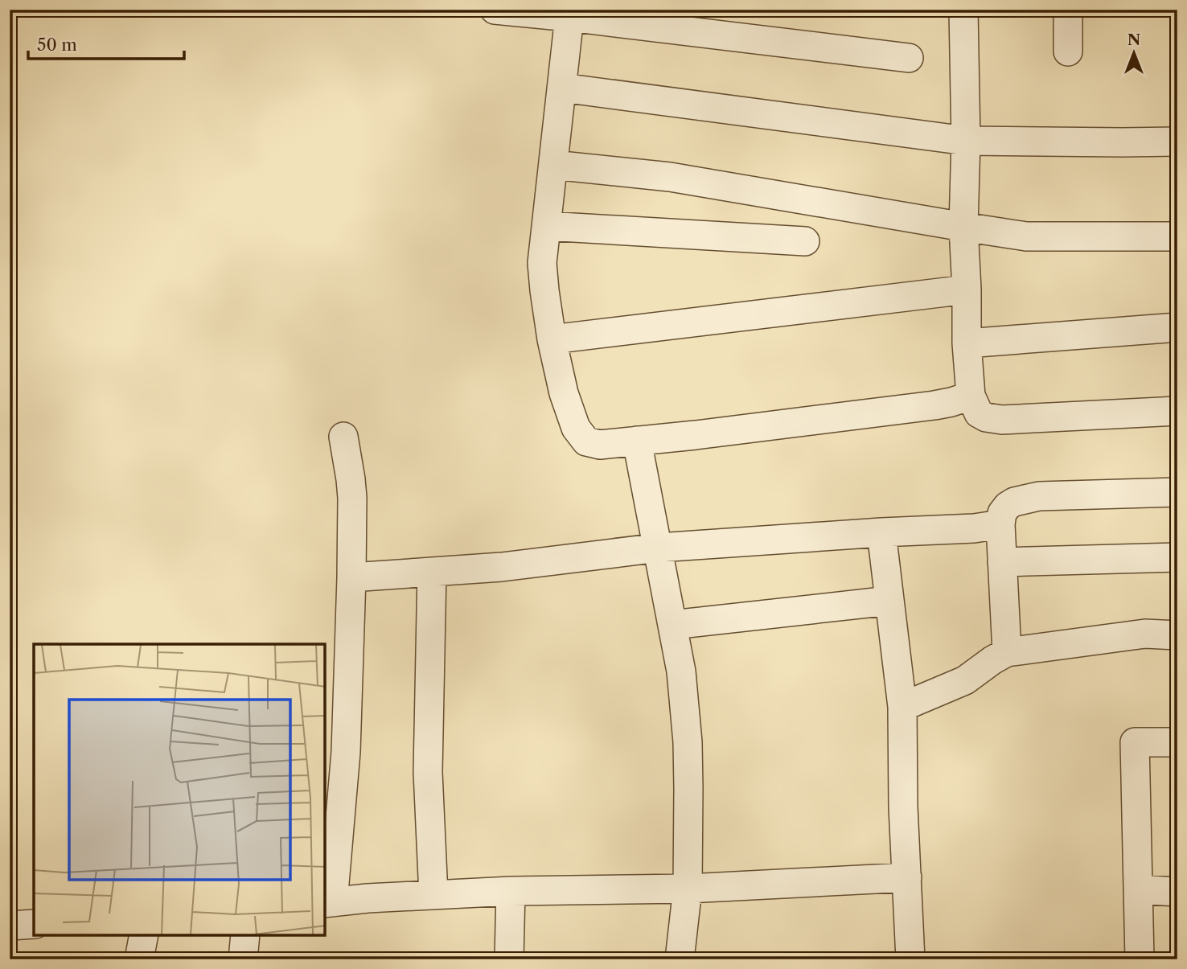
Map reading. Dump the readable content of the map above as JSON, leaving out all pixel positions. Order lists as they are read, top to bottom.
{
  "scale_bar": "50 m",
  "north": "top"
}
